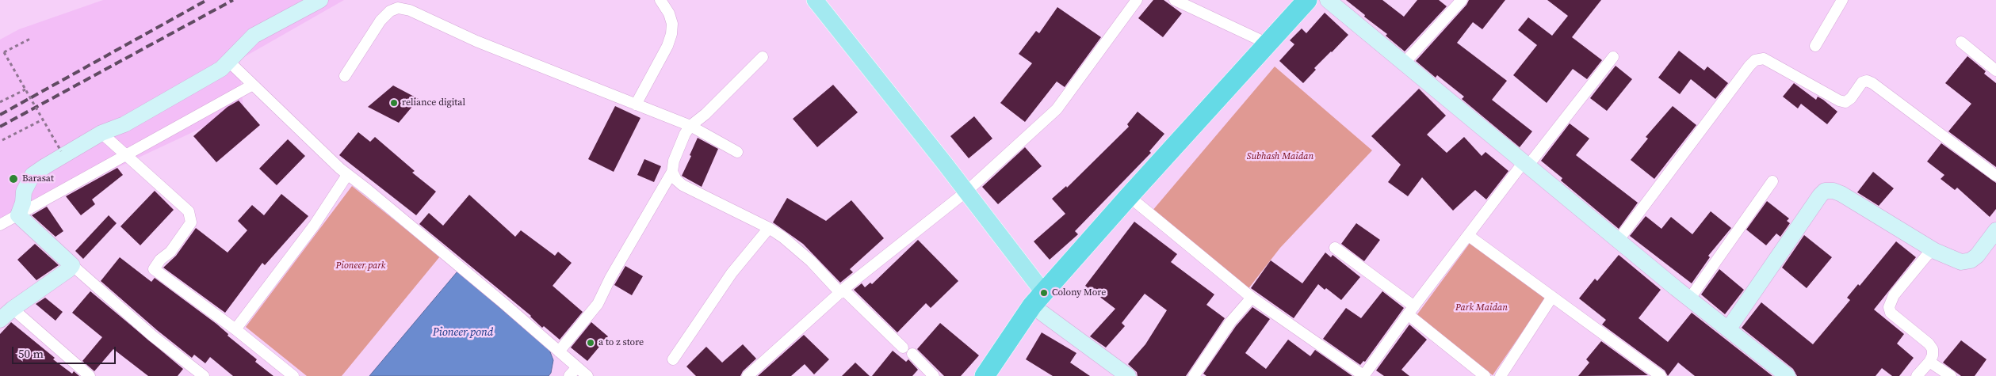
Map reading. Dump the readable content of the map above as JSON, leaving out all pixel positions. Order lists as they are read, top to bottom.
{
  "water": ["Pioneer pond"],
  "parks": ["Subhash Maidan", "Pioneer park", "Park Maidan"],
  "places": [
    "reliance digital",
    "Barasat",
    "Colony More",
    "a to z store"
  ],
  "scale_bar": "50 m"
}
